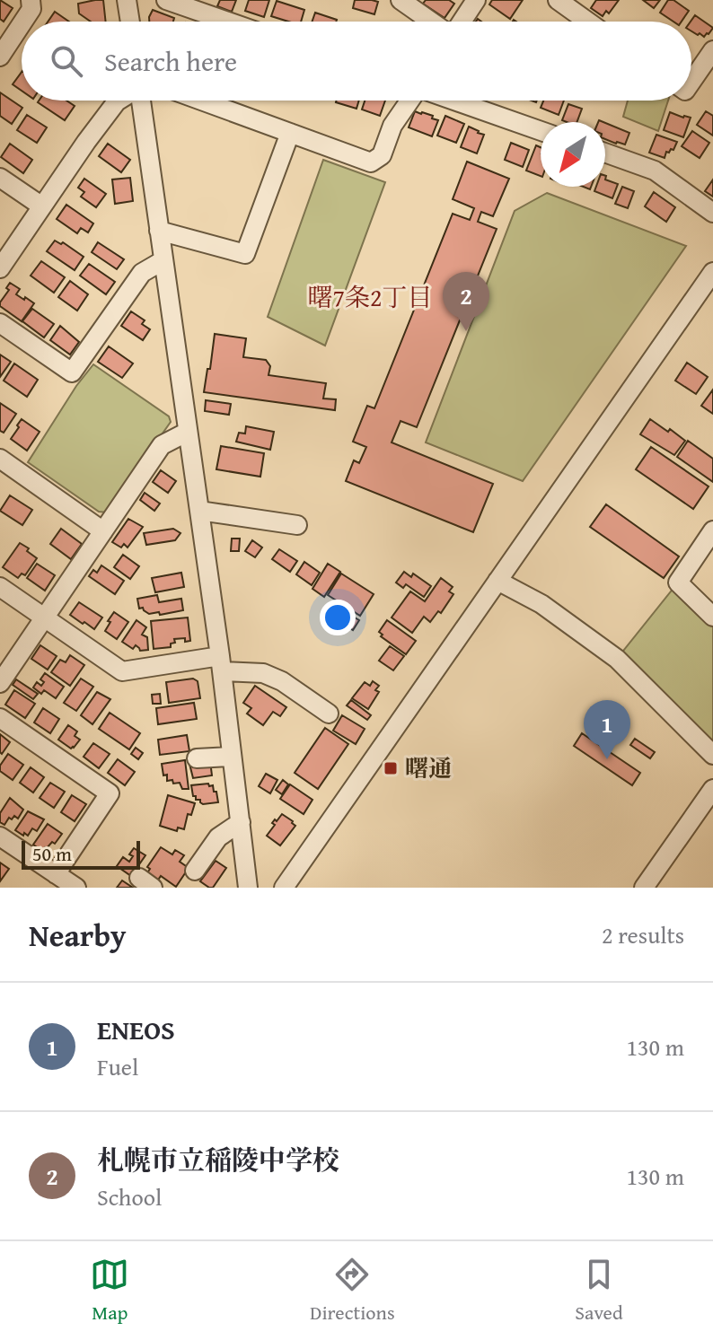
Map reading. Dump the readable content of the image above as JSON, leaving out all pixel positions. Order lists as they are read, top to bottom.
{
  "districts": ["曙7条2丁目"],
  "places": {
    "transit": ["曙通"]
  },
  "scale_bar": "50 m",
  "north": "bottom left",
  "page": {
    "search": "Search here",
    "pins": ["2", "1"],
    "scale": "50 m",
    "heading": ["Nearby", "2 results"],
    "list": [
      {
        "mark": "1",
        "name": "ENEOS",
        "note": "Fuel",
        "value": "130 m"
      },
      {
        "mark": "2",
        "name": "札幌市立稲陵中学校",
        "note": "School",
        "value": "130 m"
      }
    ],
    "nav": ["Map", "Directions", "Saved"]
  }
}
